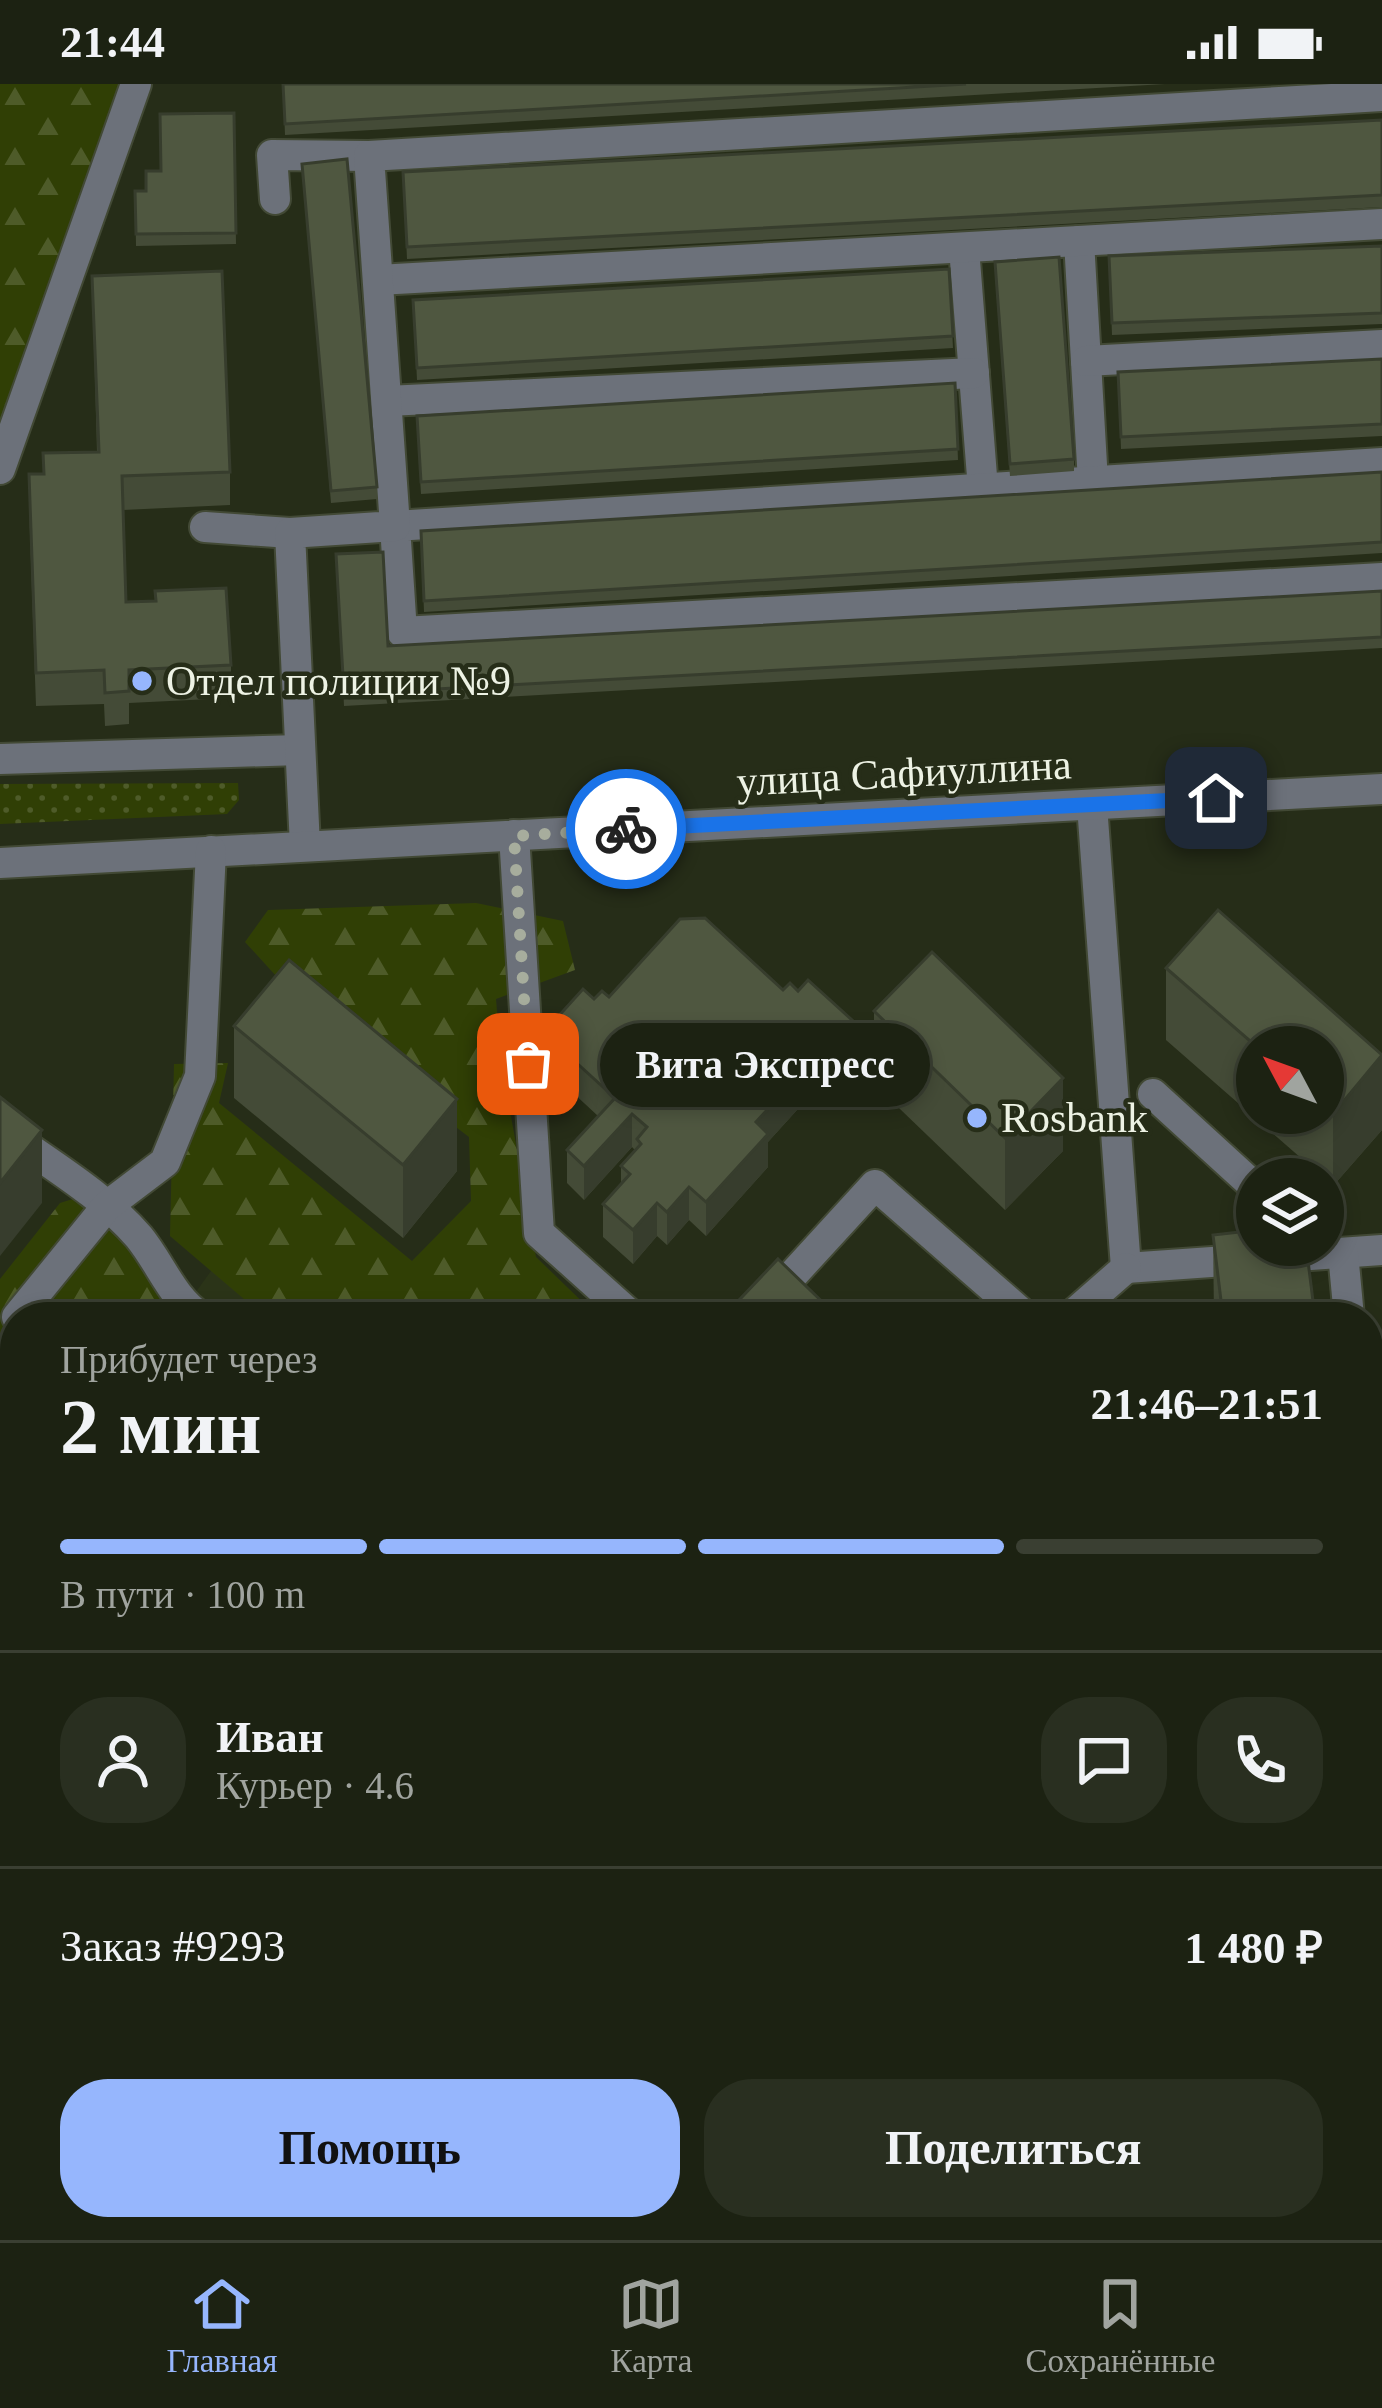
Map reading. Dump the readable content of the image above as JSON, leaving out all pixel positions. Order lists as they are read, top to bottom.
{
  "streets": {
    "street": ["улица Сафиуллина"]
  },
  "places": ["Отдел полиции №9", "Вита Экспресс", "Rosbank"],
  "north": "top left",
  "page": {
    "status": "21:44",
    "bubble": "Вита Экспресс",
    "heading": ["2 мин", "Прибудет через", "21:46–21:51"],
    "panel": [
      "Иван",
      "Курьер · 4.6",
      "Заказ #9293",
      "1 480 ₽"
    ],
    "bar": "В пути · 100 m",
    "buttons": ["Помощь", "Поделиться"],
    "tabs": ["Главная", "Карта", "Сохранённые"]
  }
}
